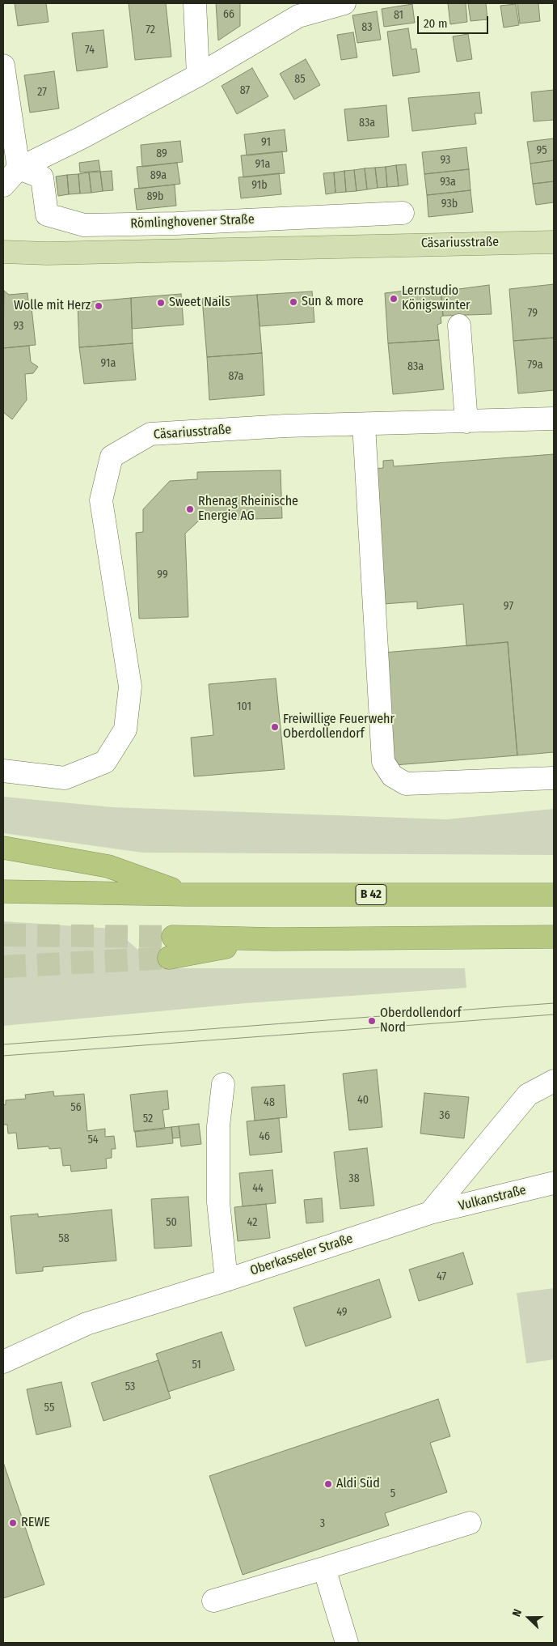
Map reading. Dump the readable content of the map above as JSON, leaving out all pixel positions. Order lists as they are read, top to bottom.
{
  "streets": {
    "highway": ["B 42"],
    "main road": ["Cäsariusstraße"],
    "street": ["Römlinghovener Straße", "Vulkanstraße", "Oberkasseler Straße"]
  },
  "crossings": [
    ["Vulkanstraße", "Oberkasseler Straße"]
  ],
  "places": [
    "Lernstudio Königswinter",
    "Sun & more",
    "Sweet Nails",
    "Wolle mit Herz",
    "Rhenag Rheinische Energie AG",
    "Freiwillige Feuerwehr Oberdollendorf",
    "Oberdollendorf Nord",
    "Aldi Süd",
    "REWE"
  ],
  "house_numbers": [
    "66",
    "81",
    "83",
    "72",
    "74",
    "85",
    "87",
    "27",
    "83a",
    "91",
    "95",
    "89",
    "93",
    "91a",
    "89a",
    "93a",
    "91b",
    "89b",
    "93b",
    "79",
    "93",
    "91a",
    "79a",
    "83a",
    "87a",
    "99",
    "97",
    "101",
    "40",
    "48",
    "56",
    "36",
    "52",
    "46",
    "54",
    "38",
    "44",
    "50",
    "42",
    "58",
    "47",
    "49",
    "51",
    "53",
    "55",
    "5",
    "3"
  ],
  "scale_bar": "20 m",
  "north": "left"
}
